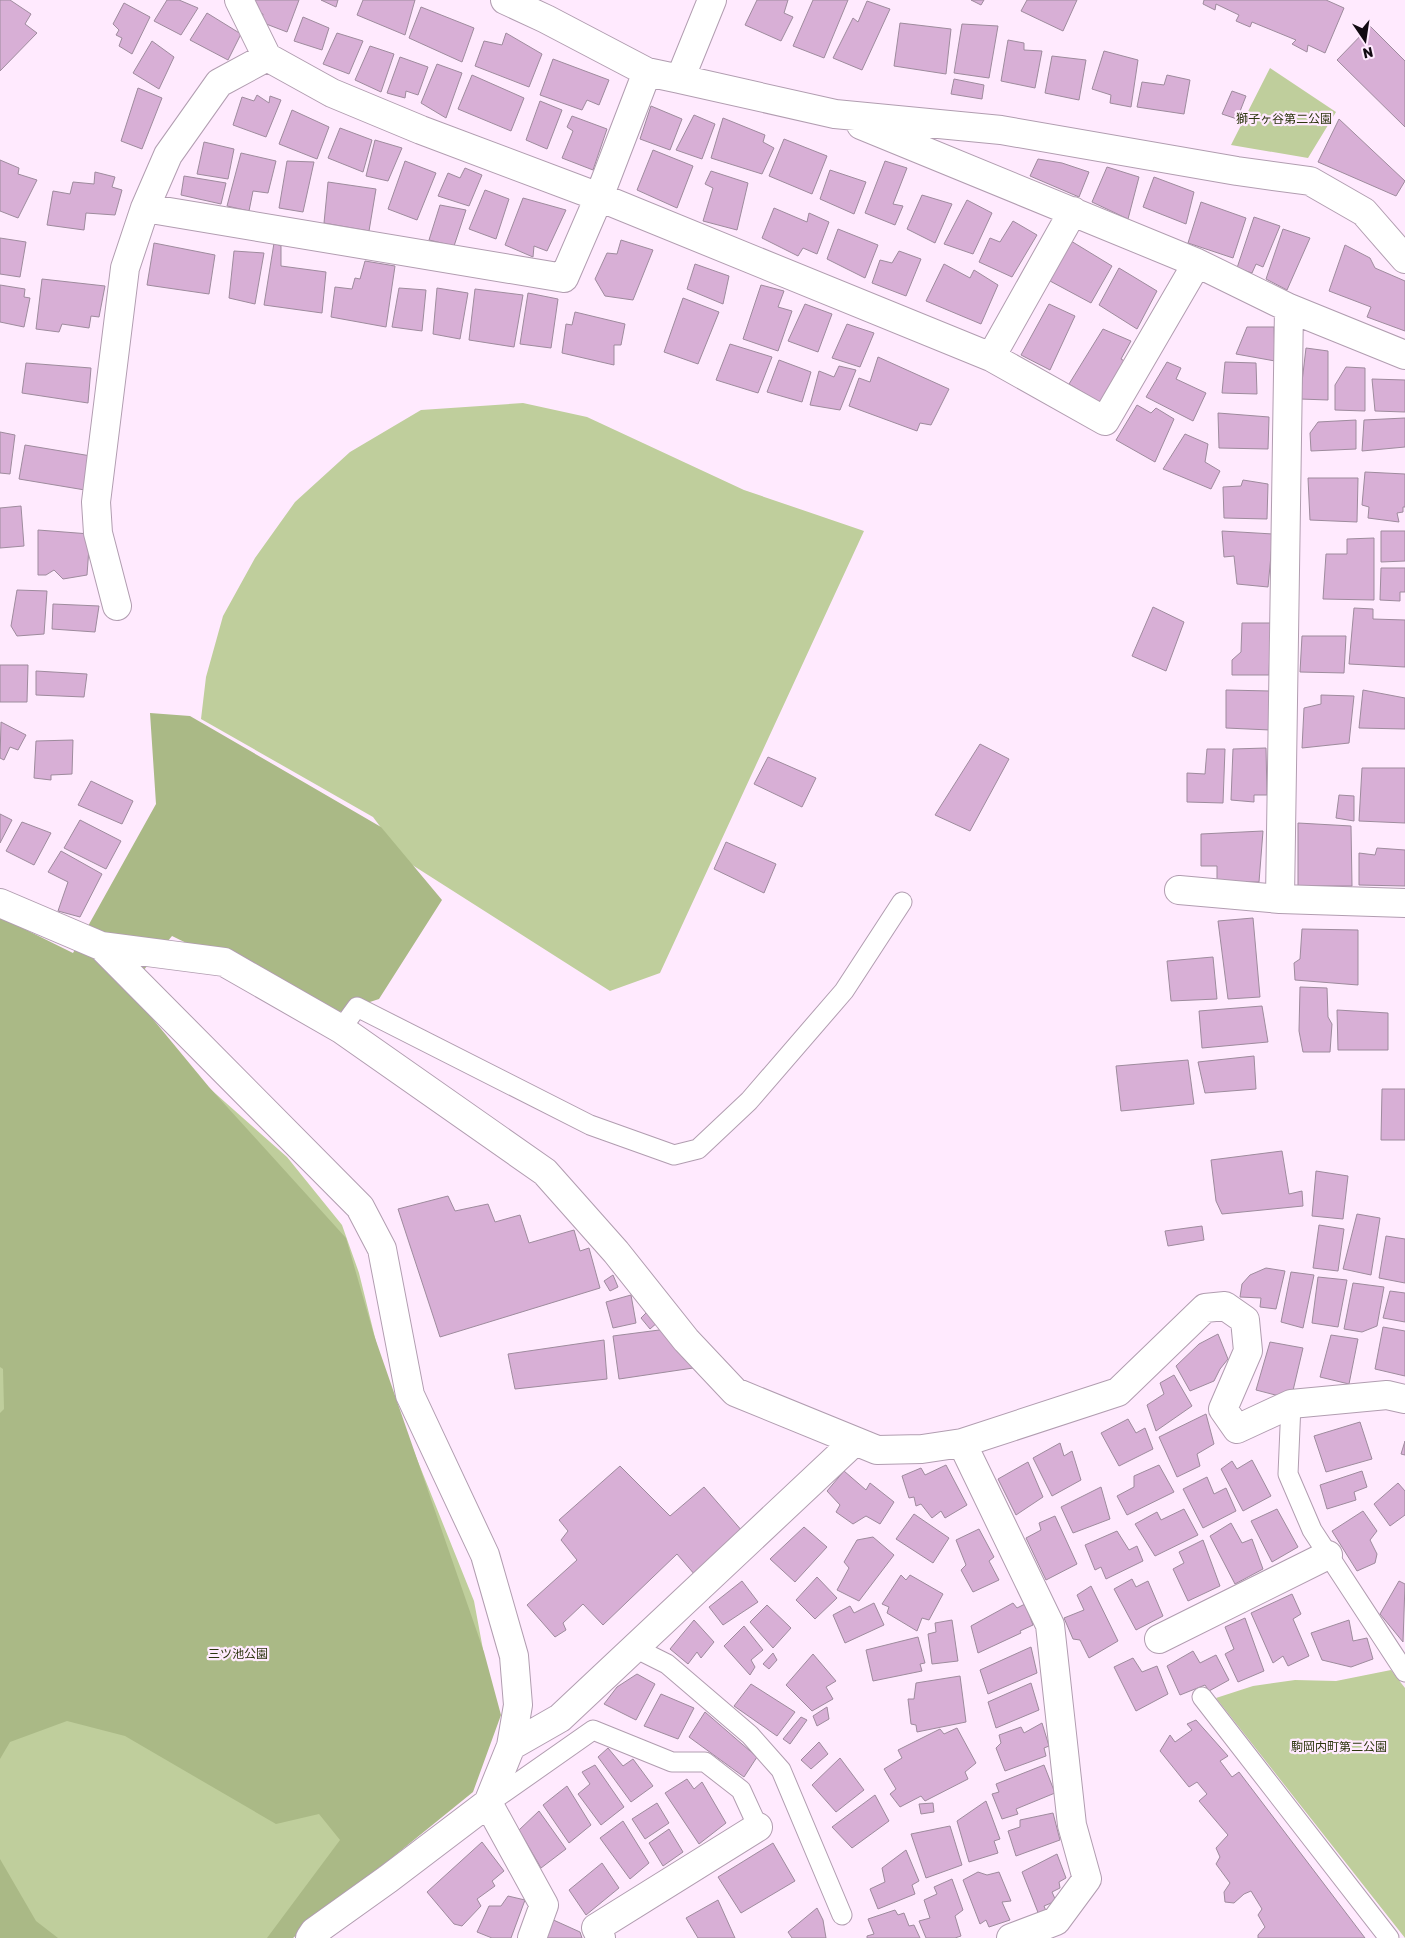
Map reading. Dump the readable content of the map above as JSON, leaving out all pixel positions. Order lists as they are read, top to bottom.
{
  "parks": ["獅子ヶ谷第二公園", "三ツ池公園", "駒岡内町第二公園"],
  "north": "bottom"
}
